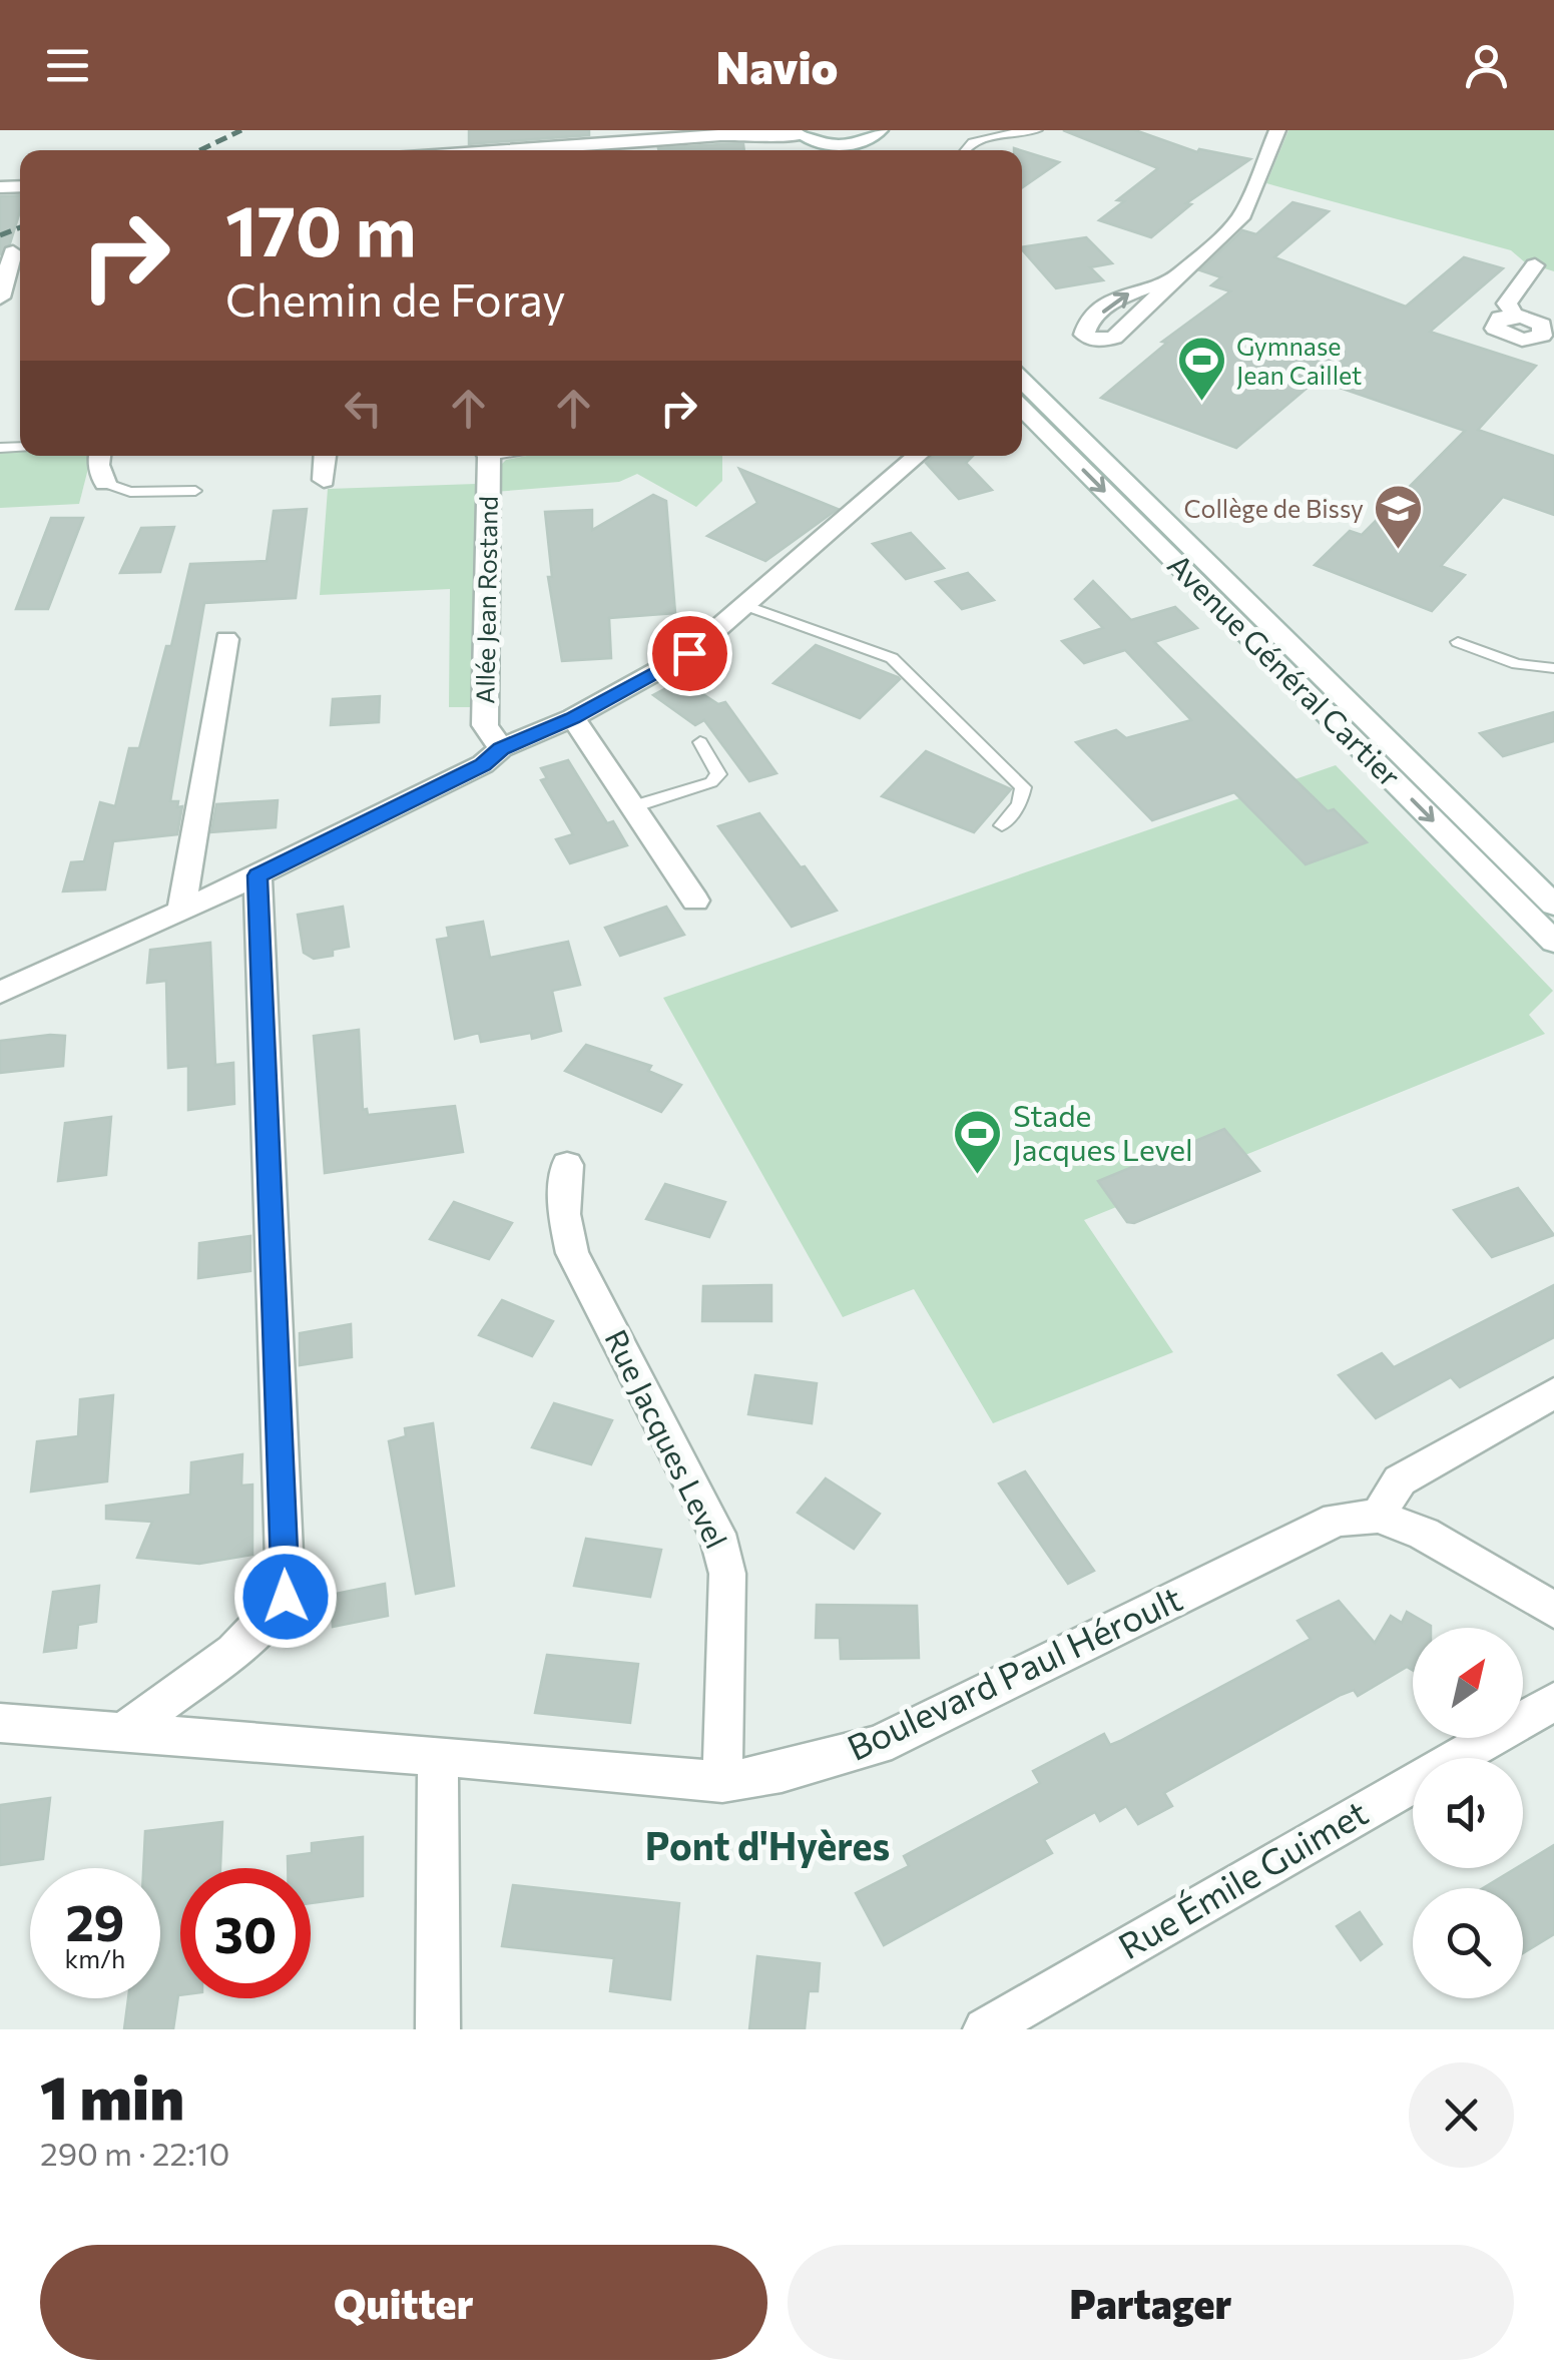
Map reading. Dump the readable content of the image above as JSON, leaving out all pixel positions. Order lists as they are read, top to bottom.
{
  "streets": {
    "street": [
      "Allée Jean Rostand",
      "Avenue Général Cartier",
      "Rue Jacques Level",
      "Boulevard Paul Héroult",
      "Rue Émile Guimet"
    ]
  },
  "crossings": [
    ["Rue Jacques Level", "Boulevard Paul Héroult"]
  ],
  "districts": ["Pont d'Hyères"],
  "places": {
    "sports": ["Gymnase Jean Caillet", "Stade Jacques Level"],
    "school or university": ["Collège de Bissy"]
  },
  "north": "top right",
  "page": {
    "header": "Navio",
    "turn": ["170 m", "Chemin de Foray"],
    "speed": "29 km/h",
    "limit": "30",
    "heading": ["1 min", "290 m · 22:10"],
    "buttons": ["Quitter", "Partager"]
  }
}
